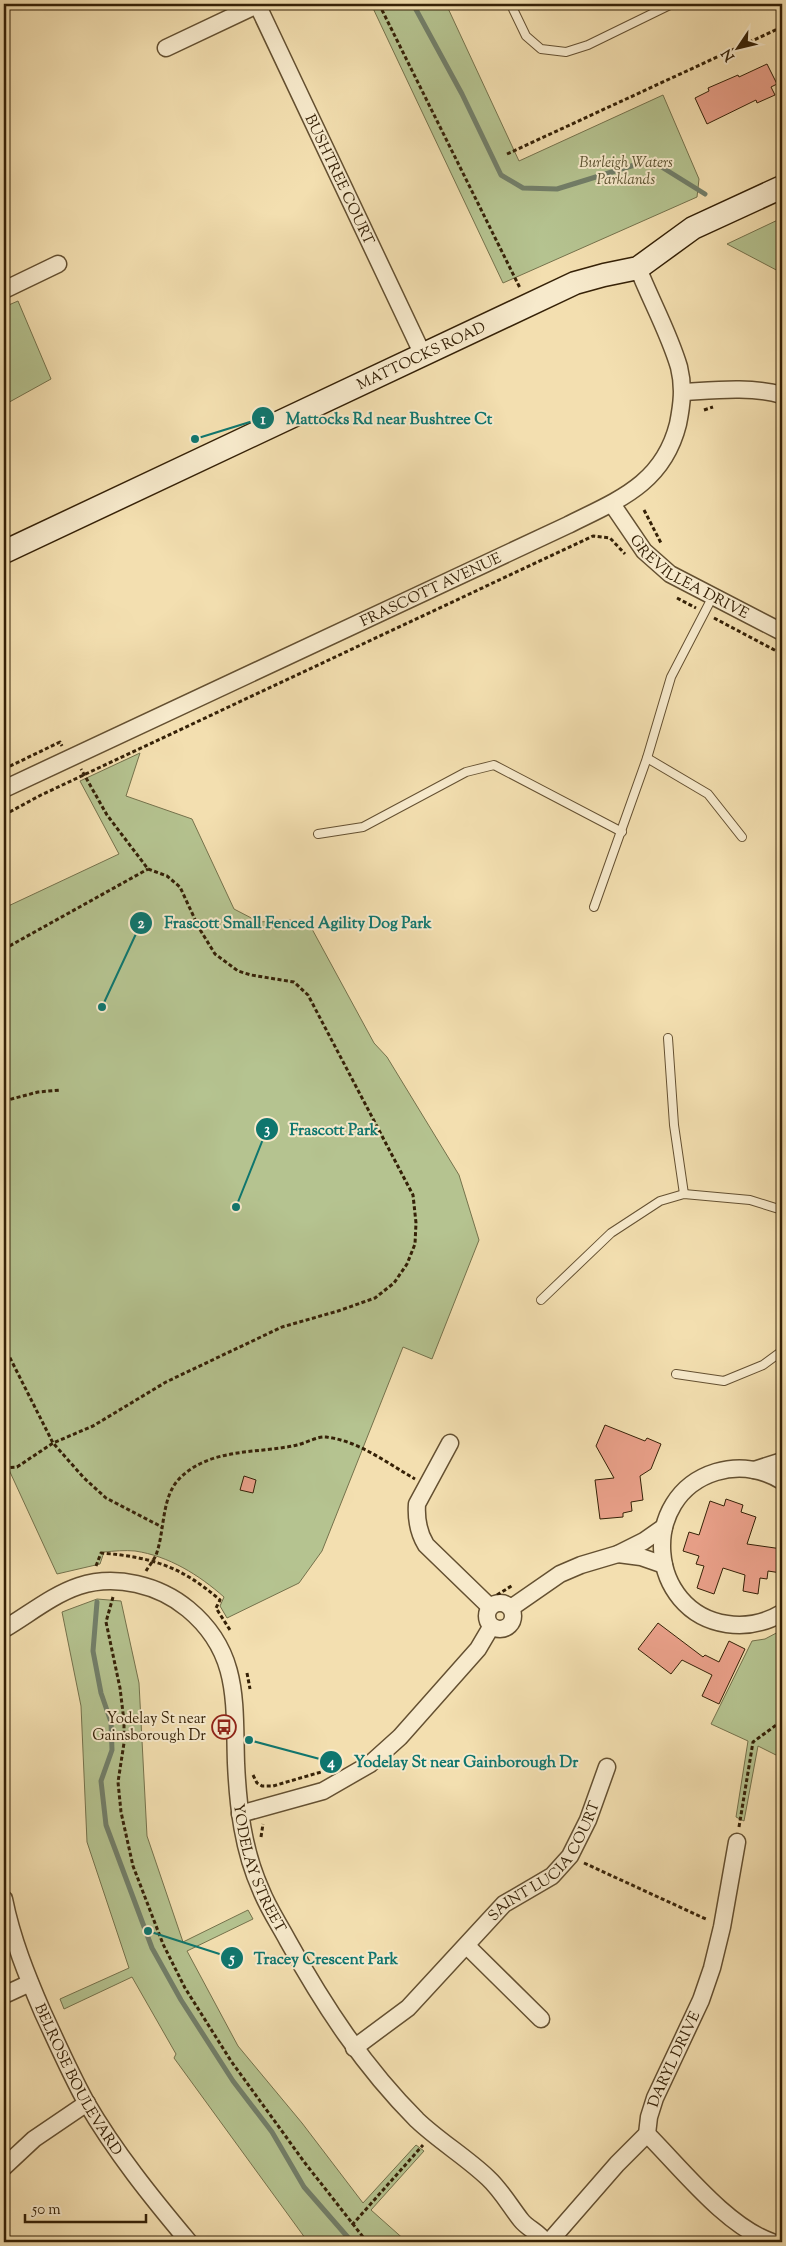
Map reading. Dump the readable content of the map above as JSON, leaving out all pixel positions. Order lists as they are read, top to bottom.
{
  "streets": {
    "street": [
      "BUSHTREE COURT",
      "MATTOCKS ROAD",
      "GREVILLEA DRIVE",
      "FRASCOTT AVENUE",
      "SAINT LUCIA COURT",
      "YODELAY STREET",
      "DARYL DRIVE",
      "BELROSE BOULEVARD"
    ]
  },
  "crossings": [
    ["BUSHTREE COURT", "MATTOCKS ROAD"],
    ["MATTOCKS ROAD", "FRASCOTT AVENUE"],
    ["GREVILLEA DRIVE", "FRASCOTT AVENUE"],
    ["SAINT LUCIA COURT", "YODELAY STREET"]
  ],
  "parks": ["Burleigh Waters Parklands"],
  "places": {
    "other": [
      "Mattocks Rd near Bushtree Ct",
      "Frascott Small Fenced Agility Dog Park",
      "Frascott Park",
      "Yodelay St near Gainborough Dr",
      "Tracey Crescent Park"
    ],
    "bus stop": ["Yodelay St near Gainsborough Dr"]
  },
  "scale_bar": "50 m",
  "north": "bottom left"
}
